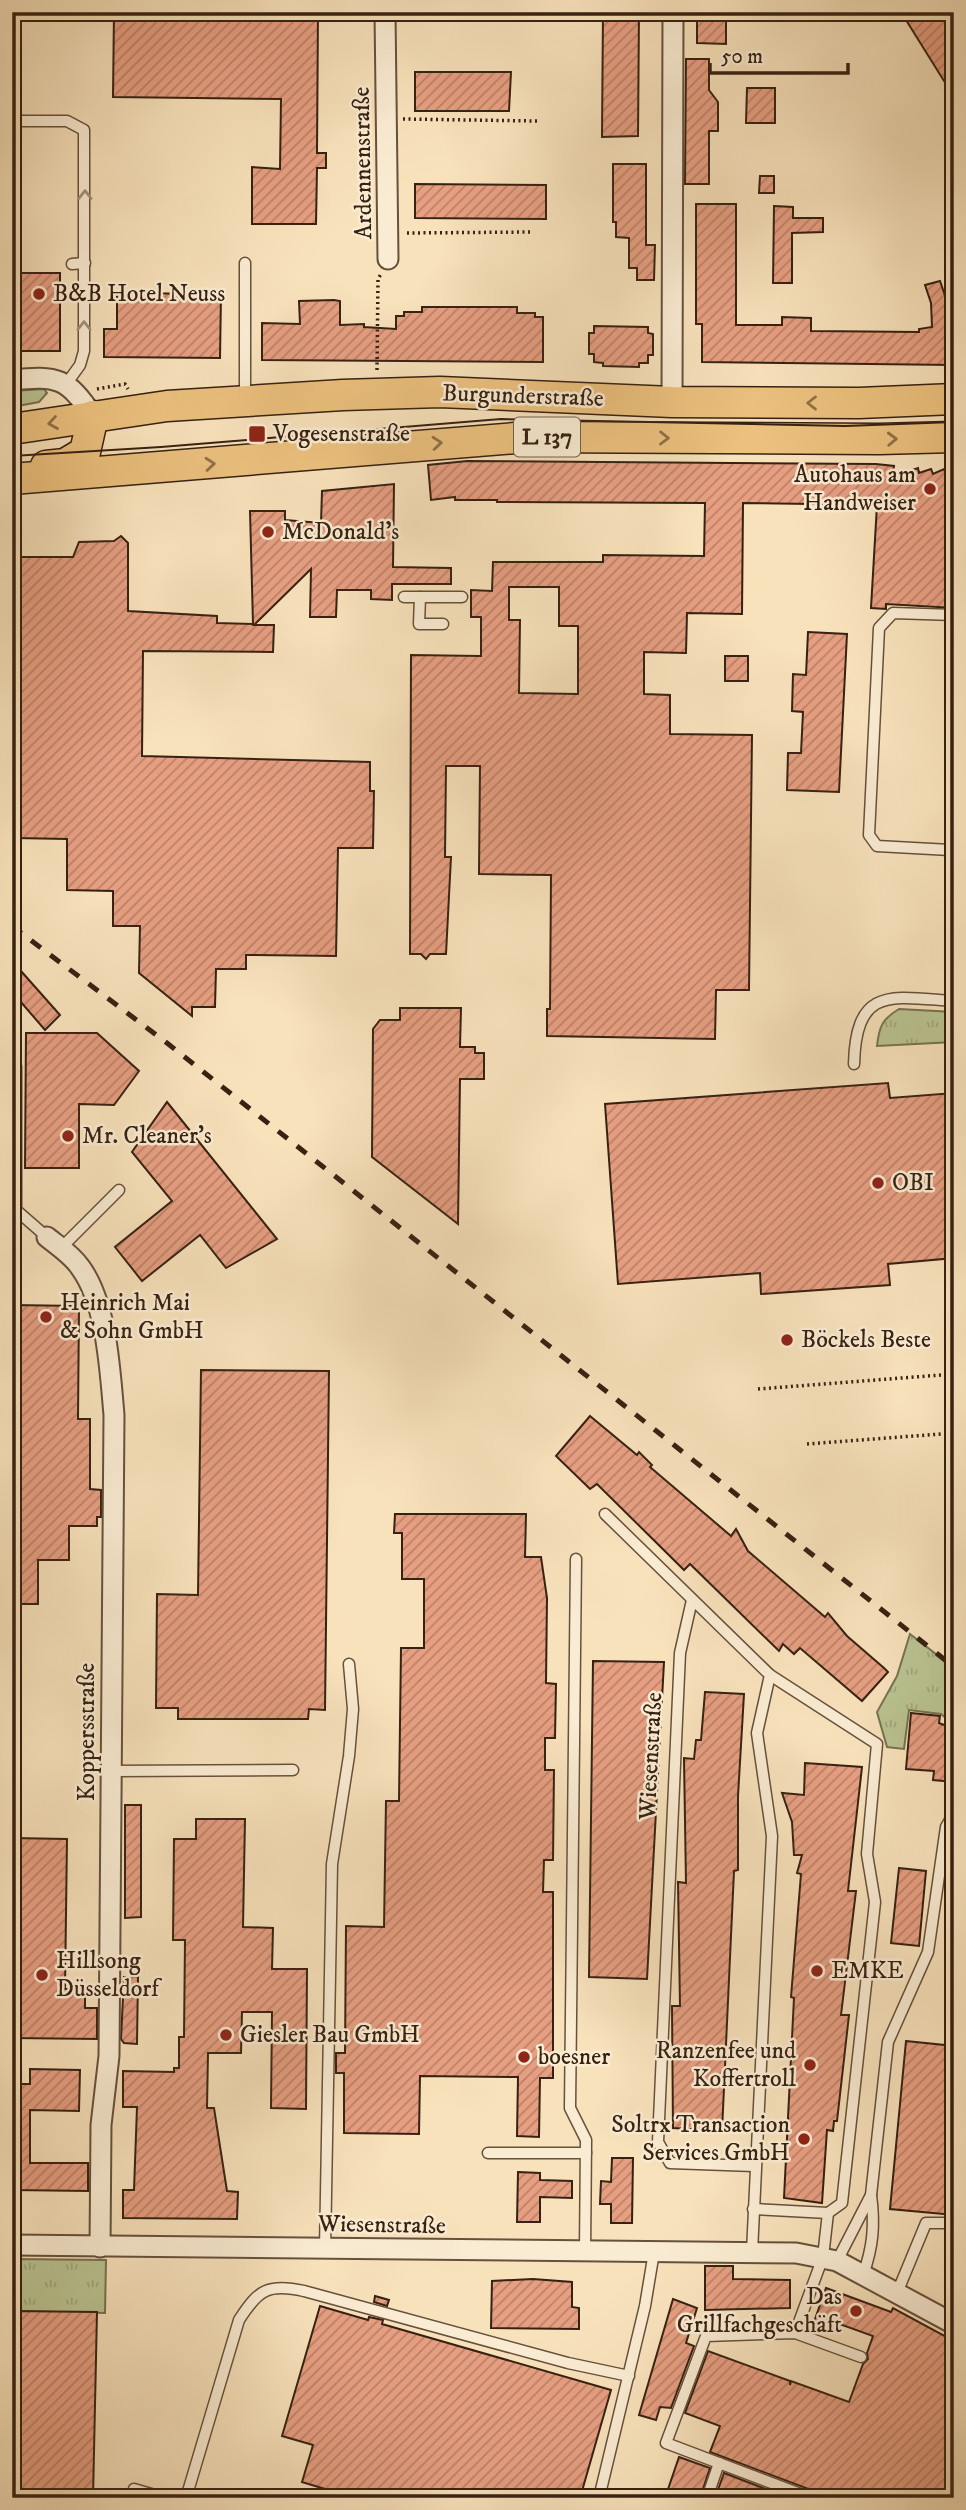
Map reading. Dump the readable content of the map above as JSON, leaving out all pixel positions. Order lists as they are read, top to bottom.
{
  "streets": {
    "main road": ["Burgunderstraße", "L 137"],
    "street": ["Ardennenstraße", "Koppersstraße", "Wiesenstraße"]
  },
  "crossings": [
    ["Ardennenstraße", "Burgunderstraße"],
    ["Burgunderstraße", "L 137"],
    ["Koppersstraße", "Wiesenstraße"]
  ],
  "places": {
    "other": [
      "B&B Hotel Neuss",
      "Autohaus am Handweiser",
      "McDonald's",
      "Mr. Cleaner's",
      "OBI",
      "Heinrich Mai & Sohn GmbH",
      "Böckels Beste",
      "EMKE",
      "Hillsong Düsseldorf",
      "Giesler Bau GmbH",
      "boesner",
      "Ranzenfee und Koffertroll",
      "Soltrx Transaction Services GmbH",
      "Das Grillfachgeschäft"
    ],
    "transit": ["Vogesenstraße"]
  },
  "scale_bar": "50 m"
}
